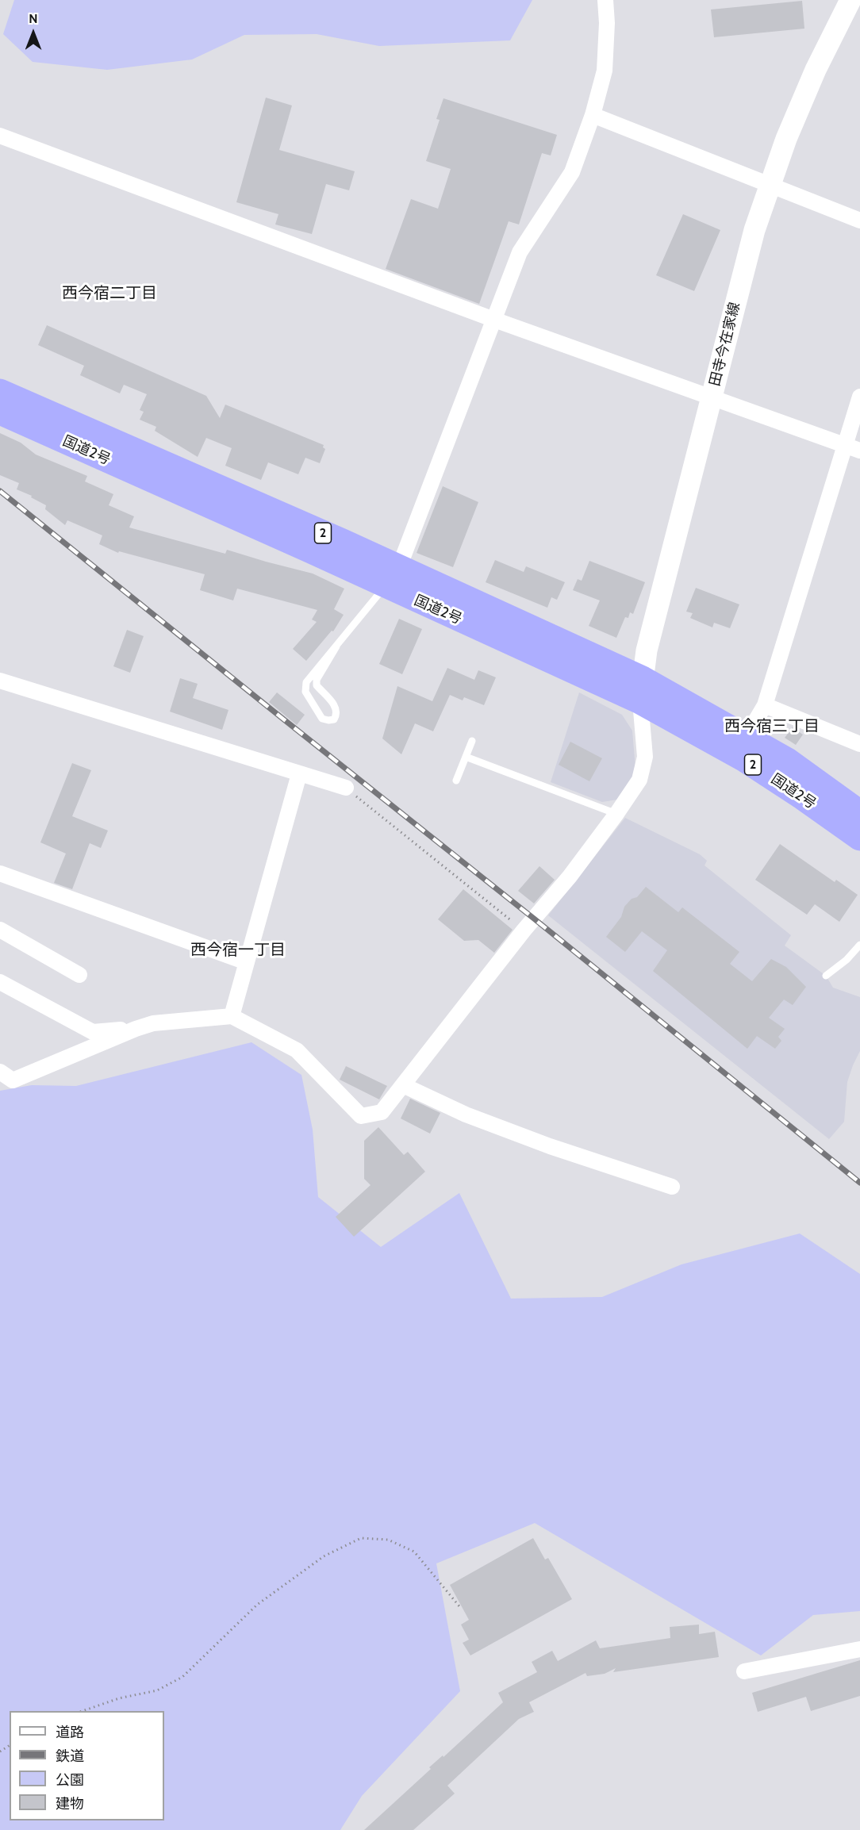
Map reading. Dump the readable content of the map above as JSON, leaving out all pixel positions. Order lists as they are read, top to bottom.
{
  "streets": {
    "highway": ["国道2号", "2"],
    "main road": ["田寺今在家線"]
  },
  "crossings": [
    ["田寺今在家線", "国道2号"]
  ],
  "districts": ["西今宿二丁目", "西今宿三丁目", "西今宿一丁目"],
  "legend": [
    "道路",
    "鉄道",
    "公園",
    "建物"
  ],
  "north": "top"
}
